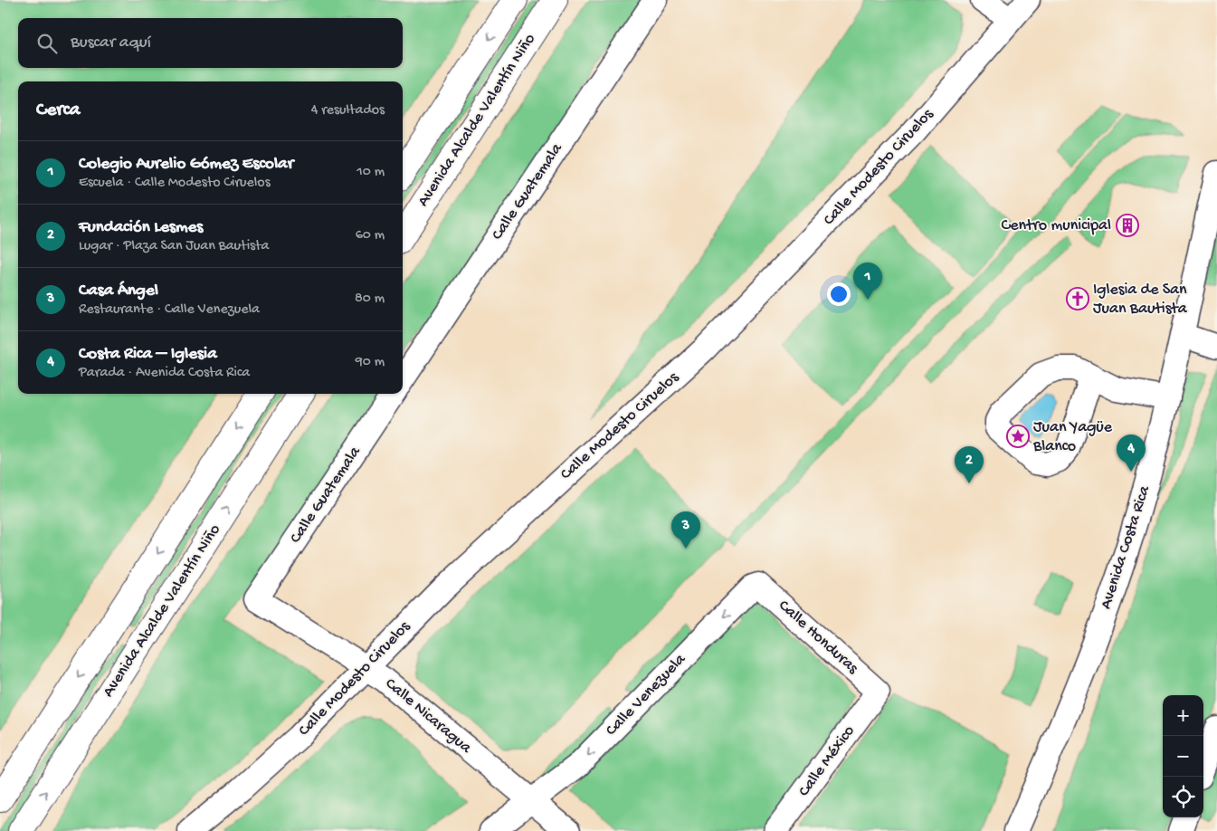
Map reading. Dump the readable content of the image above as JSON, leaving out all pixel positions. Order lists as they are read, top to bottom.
{
  "streets": {
    "street": [
      "Avenida Alcalde Valentín Niño",
      "Calle Modesto Ciruelos",
      "Calle Guatemala",
      "Avenida Costa Rica",
      "Calle Honduras",
      "Calle Venezuela",
      "Calle Nicaragua",
      "Calle México"
    ]
  },
  "crossings": [
    ["Calle Modesto Ciruelos", "Calle Nicaragua"],
    ["Calle Guatemala", "Calle Nicaragua"],
    ["Calle Honduras", "Calle Venezuela"],
    ["Calle Honduras", "Calle México"],
    ["Calle Venezuela", "Calle Nicaragua"]
  ],
  "one_way": ["Calle Venezuela"],
  "places": {
    "building": ["Centro municipal"],
    "church": ["Iglesia de San Juan Bautista"],
    "place": ["Juan Yagüe Blanco"]
  },
  "page": {
    "search": "Buscar aquí",
    "heading": ["Cerca", "4 resultados"],
    "list": [
      {
        "mark": "1",
        "name": "Colegio Aurelio Gómez Escolar",
        "note": "Escuela · Calle Modesto Ciruelos",
        "value": "10 m"
      },
      {
        "mark": "2",
        "name": "Fundación Lesmes",
        "note": "Lugar · Plaza San Juan Bautista",
        "value": "60 m"
      },
      {
        "mark": "3",
        "name": "Casa Ángel",
        "note": "Restaurante · Calle Venezuela",
        "value": "80 m"
      },
      {
        "mark": "4",
        "name": "Costa Rica – Iglesia",
        "note": "Parada · Avenida Costa Rica",
        "value": "90 m"
      }
    ],
    "pins": [
      "1",
      "4",
      "2",
      "3"
    ],
    "map_buttons": ["+", "−"]
  }
}
